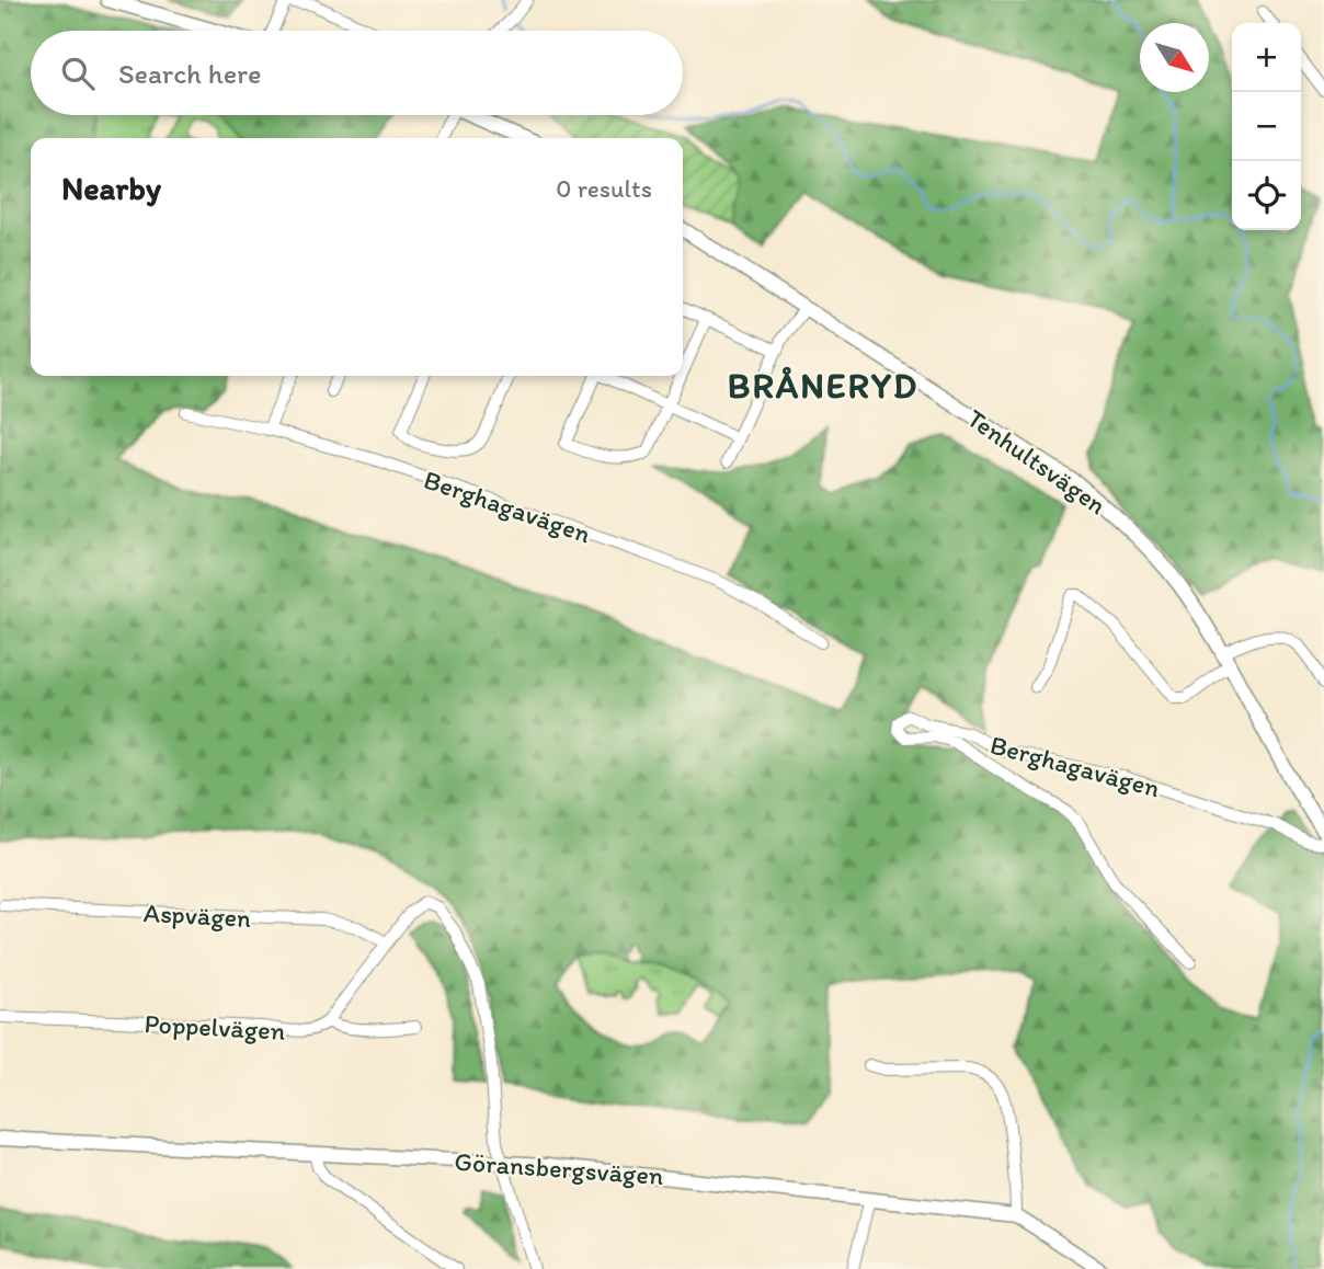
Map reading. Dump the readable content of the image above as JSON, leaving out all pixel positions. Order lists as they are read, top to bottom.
{
  "streets": {
    "street": [
      "Tenhultsvägen",
      "Berghagavägen",
      "Aspvägen",
      "Poppelvägen",
      "Göransbergsvägen"
    ]
  },
  "districts": ["BRÅNERYD"],
  "north": "bottom right",
  "page": {
    "map_buttons": ["+", "−"],
    "search": "Search here",
    "heading": ["Nearby", "0 results"]
  }
}
